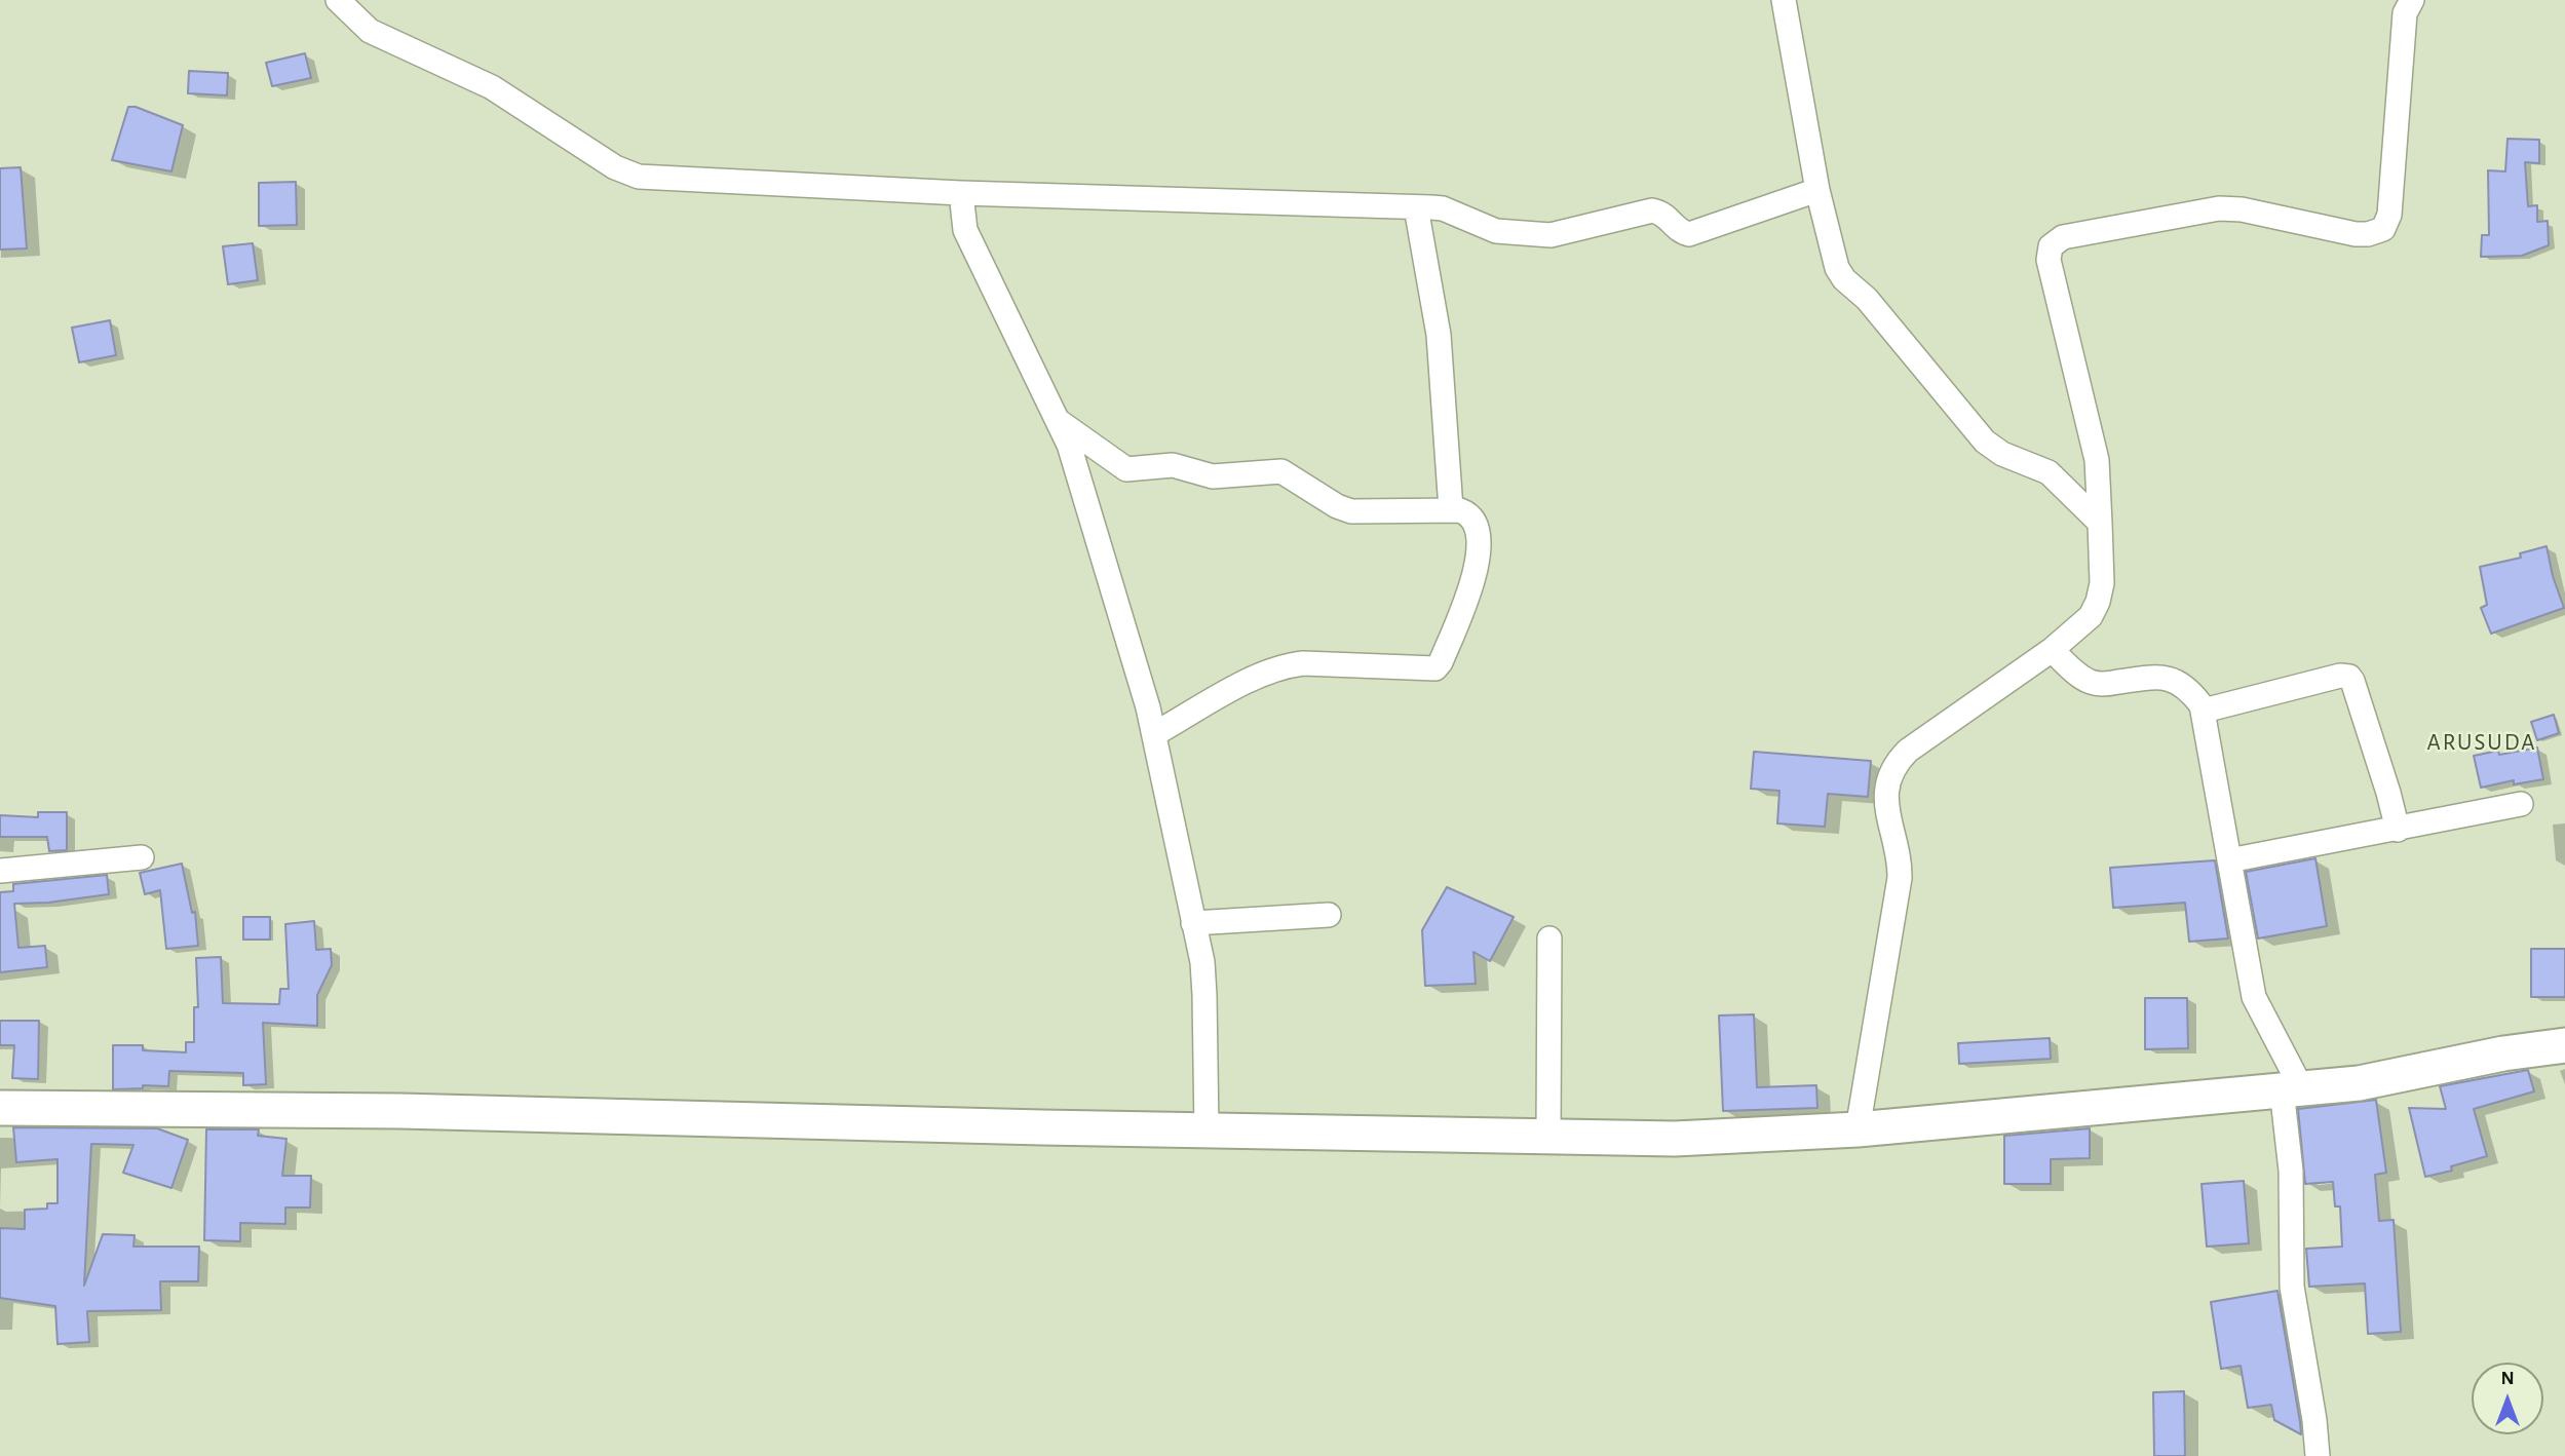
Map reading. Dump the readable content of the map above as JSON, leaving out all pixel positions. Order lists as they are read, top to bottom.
{
  "districts": ["ARUSUDA"],
  "north": "top"
}
